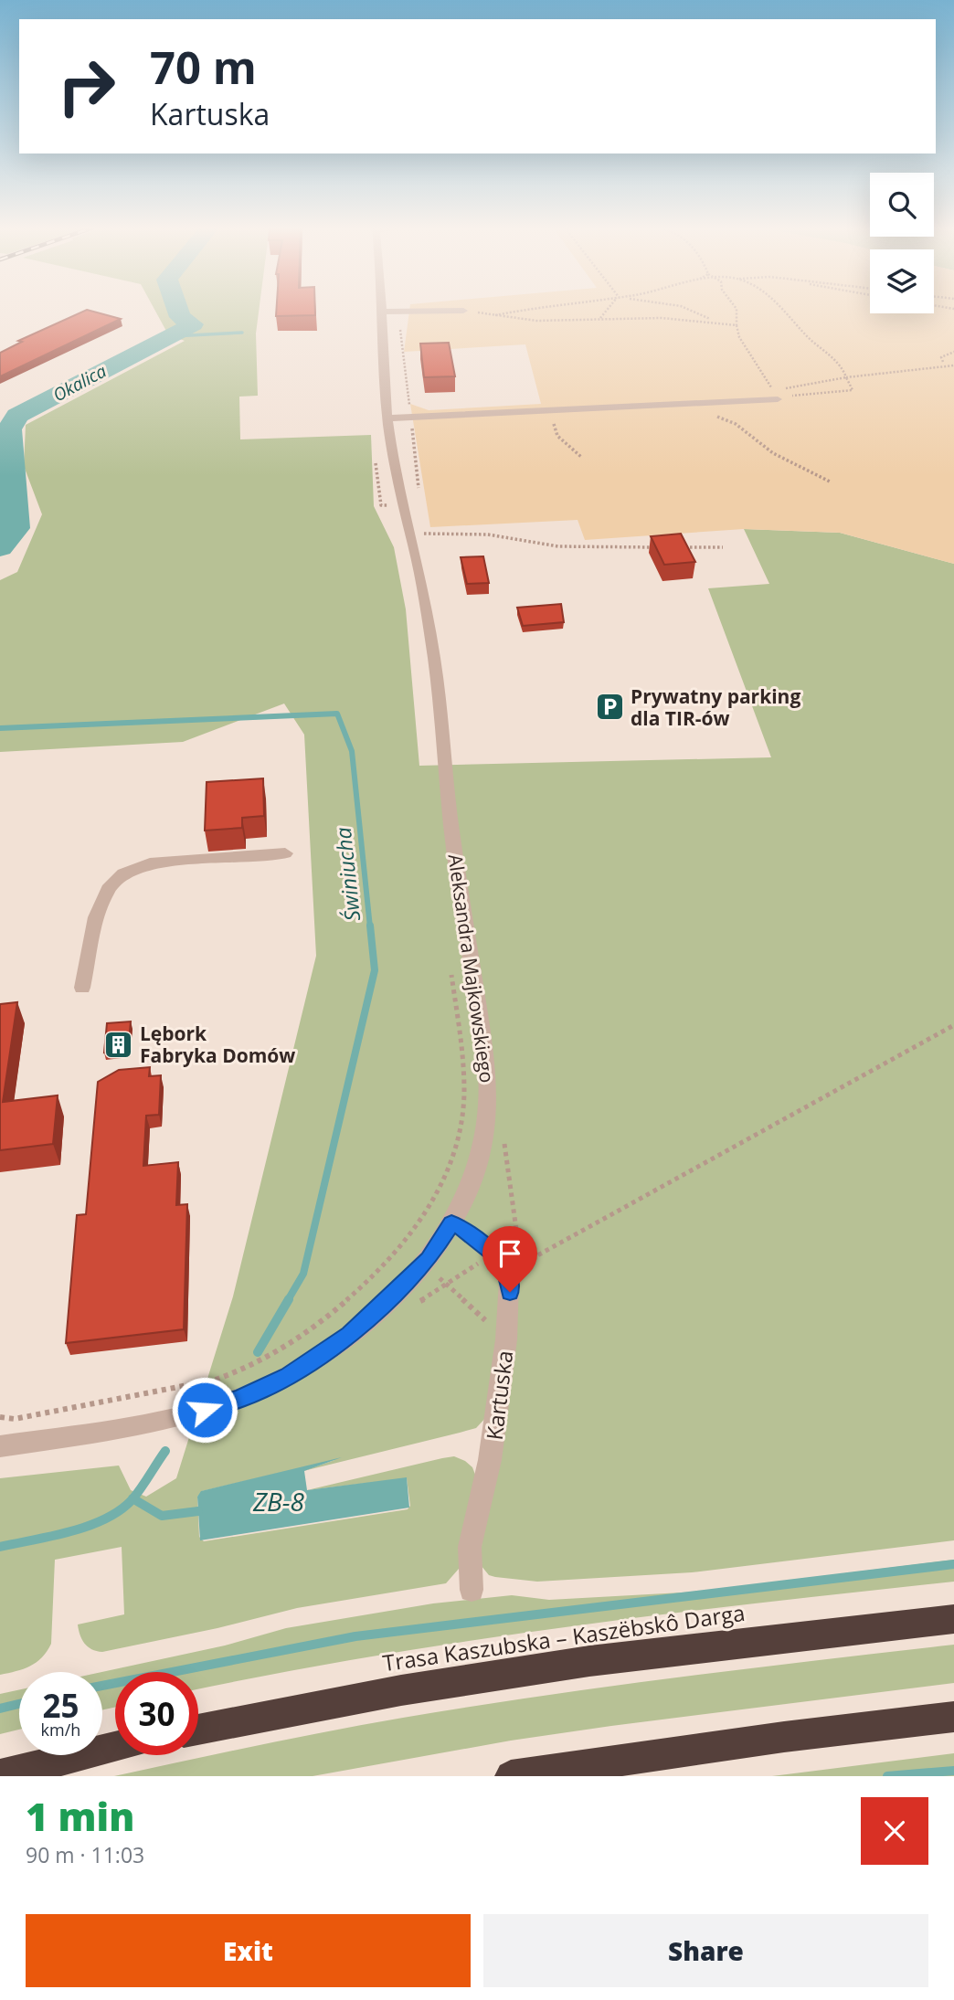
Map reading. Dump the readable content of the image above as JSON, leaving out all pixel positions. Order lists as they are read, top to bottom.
{
  "streets": {
    "highway": ["Trasa Kaszubska – Kaszëbskô Darga"],
    "street": ["Aleksandra Majkowskiego", "Kartuska"]
  },
  "crossings": [
    ["Aleksandra Majkowskiego", "Kartuska"]
  ],
  "water": ["Okalica", "Świniucha", "ZB-8"],
  "places": {
    "parking": ["Prywatny parking dla TIR-ów"],
    "building": ["Lębork Fabryka Domów"]
  },
  "page": {
    "turn": ["70 m", "Kartuska"],
    "speed": "25 km/h",
    "limit": "30",
    "heading": ["1 min", "90 m · 11:03"],
    "buttons": ["Exit", "Share"]
  }
}
